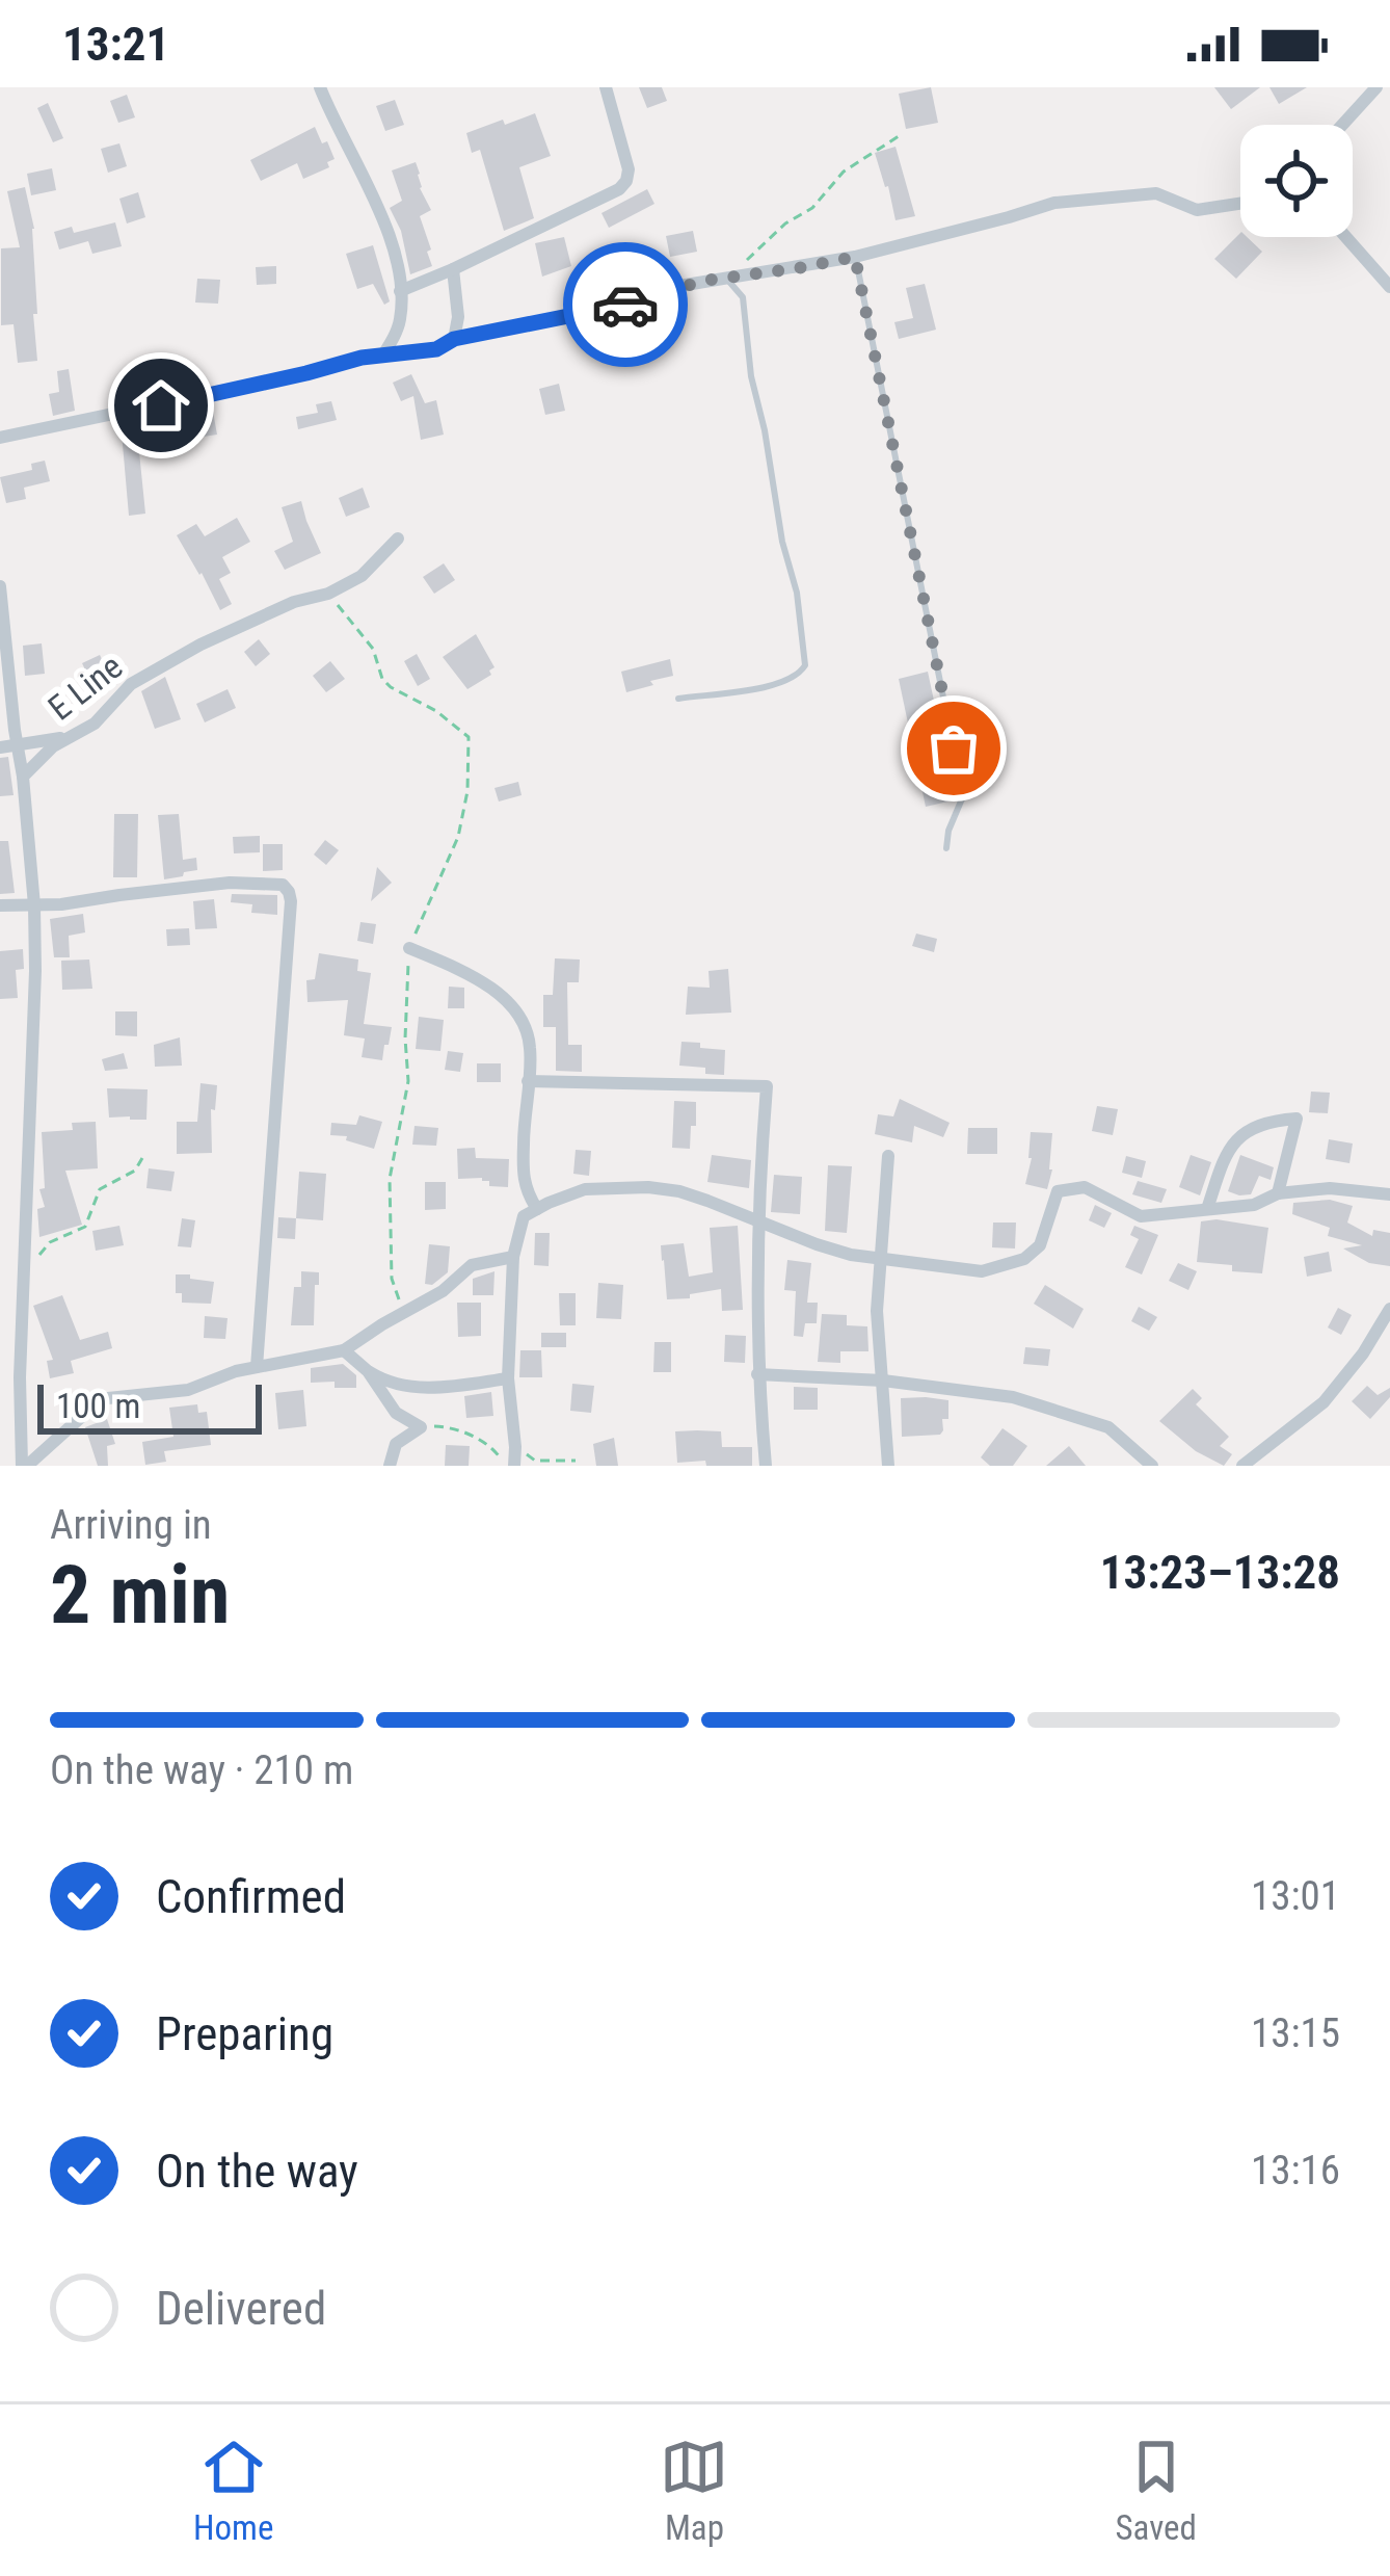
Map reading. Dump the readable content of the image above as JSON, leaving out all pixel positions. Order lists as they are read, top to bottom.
{
  "streets": {
    "street": ["E Line"]
  },
  "scale_bar": "100 m",
  "page": {
    "status": "13:21",
    "scale": "100 m",
    "heading": ["2 min", "Arriving in", "13:23–13:28"],
    "bar": "On the way · 210 m",
    "list": [
      ["Confirmed", "13:01"],
      ["Preparing", "13:15"],
      ["On the way", "13:16"],
      "Delivered"
    ],
    "tabs": ["Home", "Map", "Saved"]
  }
}
